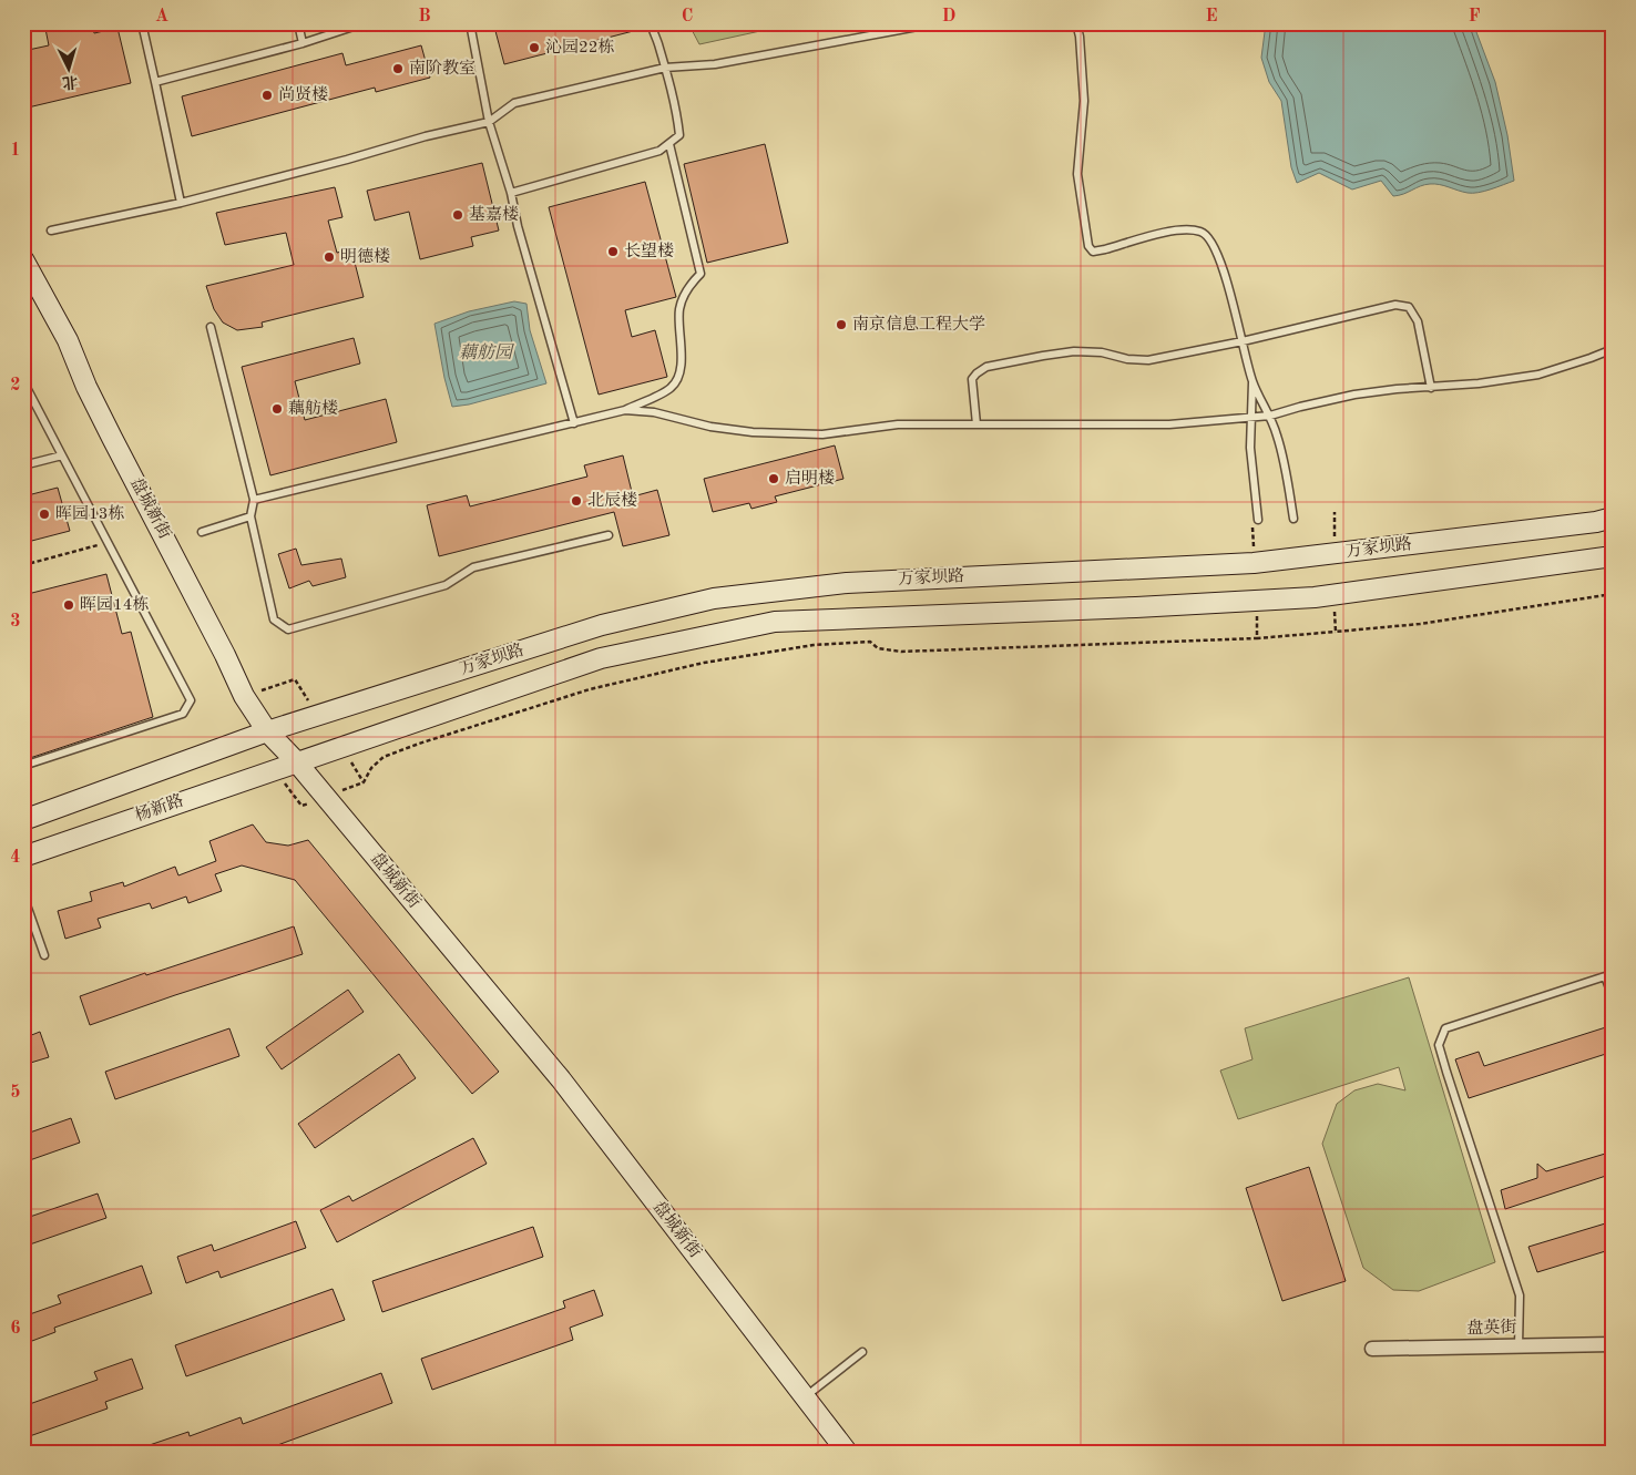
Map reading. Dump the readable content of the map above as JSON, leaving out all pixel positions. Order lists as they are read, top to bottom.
{
  "streets": {
    "main road": ["盘城新街", "万家坝路", "杨新路"],
    "street": ["盘英街"]
  },
  "crossings": [
    ["盘城新街", "万家坝路"],
    ["盘城新街", "杨新路"],
    ["万家坝路", "杨新路"]
  ],
  "water": ["藕舫园"],
  "places": [
    "沁园22栋",
    "南阶教室",
    "尚贤楼",
    "基嘉楼",
    "长望楼",
    "明德楼",
    "南京信息工程大学",
    "藕舫楼",
    "启明楼",
    "北辰楼",
    "晖园13栋",
    "晖园14栋"
  ],
  "north": "bottom",
  "grid": {
    "columns": [
      "A",
      "B",
      "C",
      "D",
      "E",
      "F"
    ],
    "rows": [
      "1",
      "2",
      "3",
      "4",
      "5",
      "6"
    ]
  }
}
